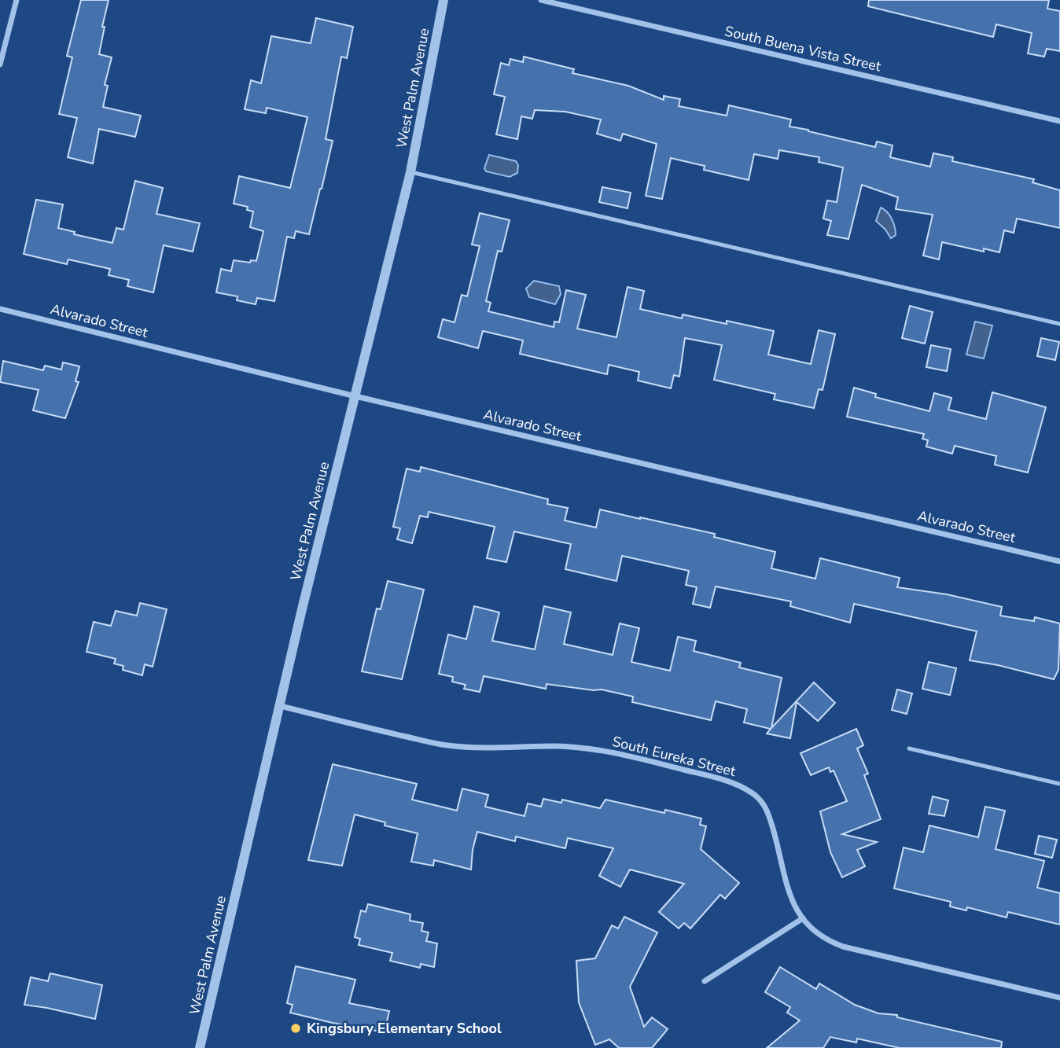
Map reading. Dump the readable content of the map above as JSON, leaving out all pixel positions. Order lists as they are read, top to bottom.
{
  "streets": {
    "street": [
      "South Buena Vista Street",
      "West Palm Avenue",
      "Alvarado Street",
      "South Eureka Street"
    ]
  },
  "crossings": [
    ["West Palm Avenue", "Alvarado Street"],
    ["West Palm Avenue", "South Eureka Street"]
  ],
  "places": ["Kingsbury Elementary School"]
}
